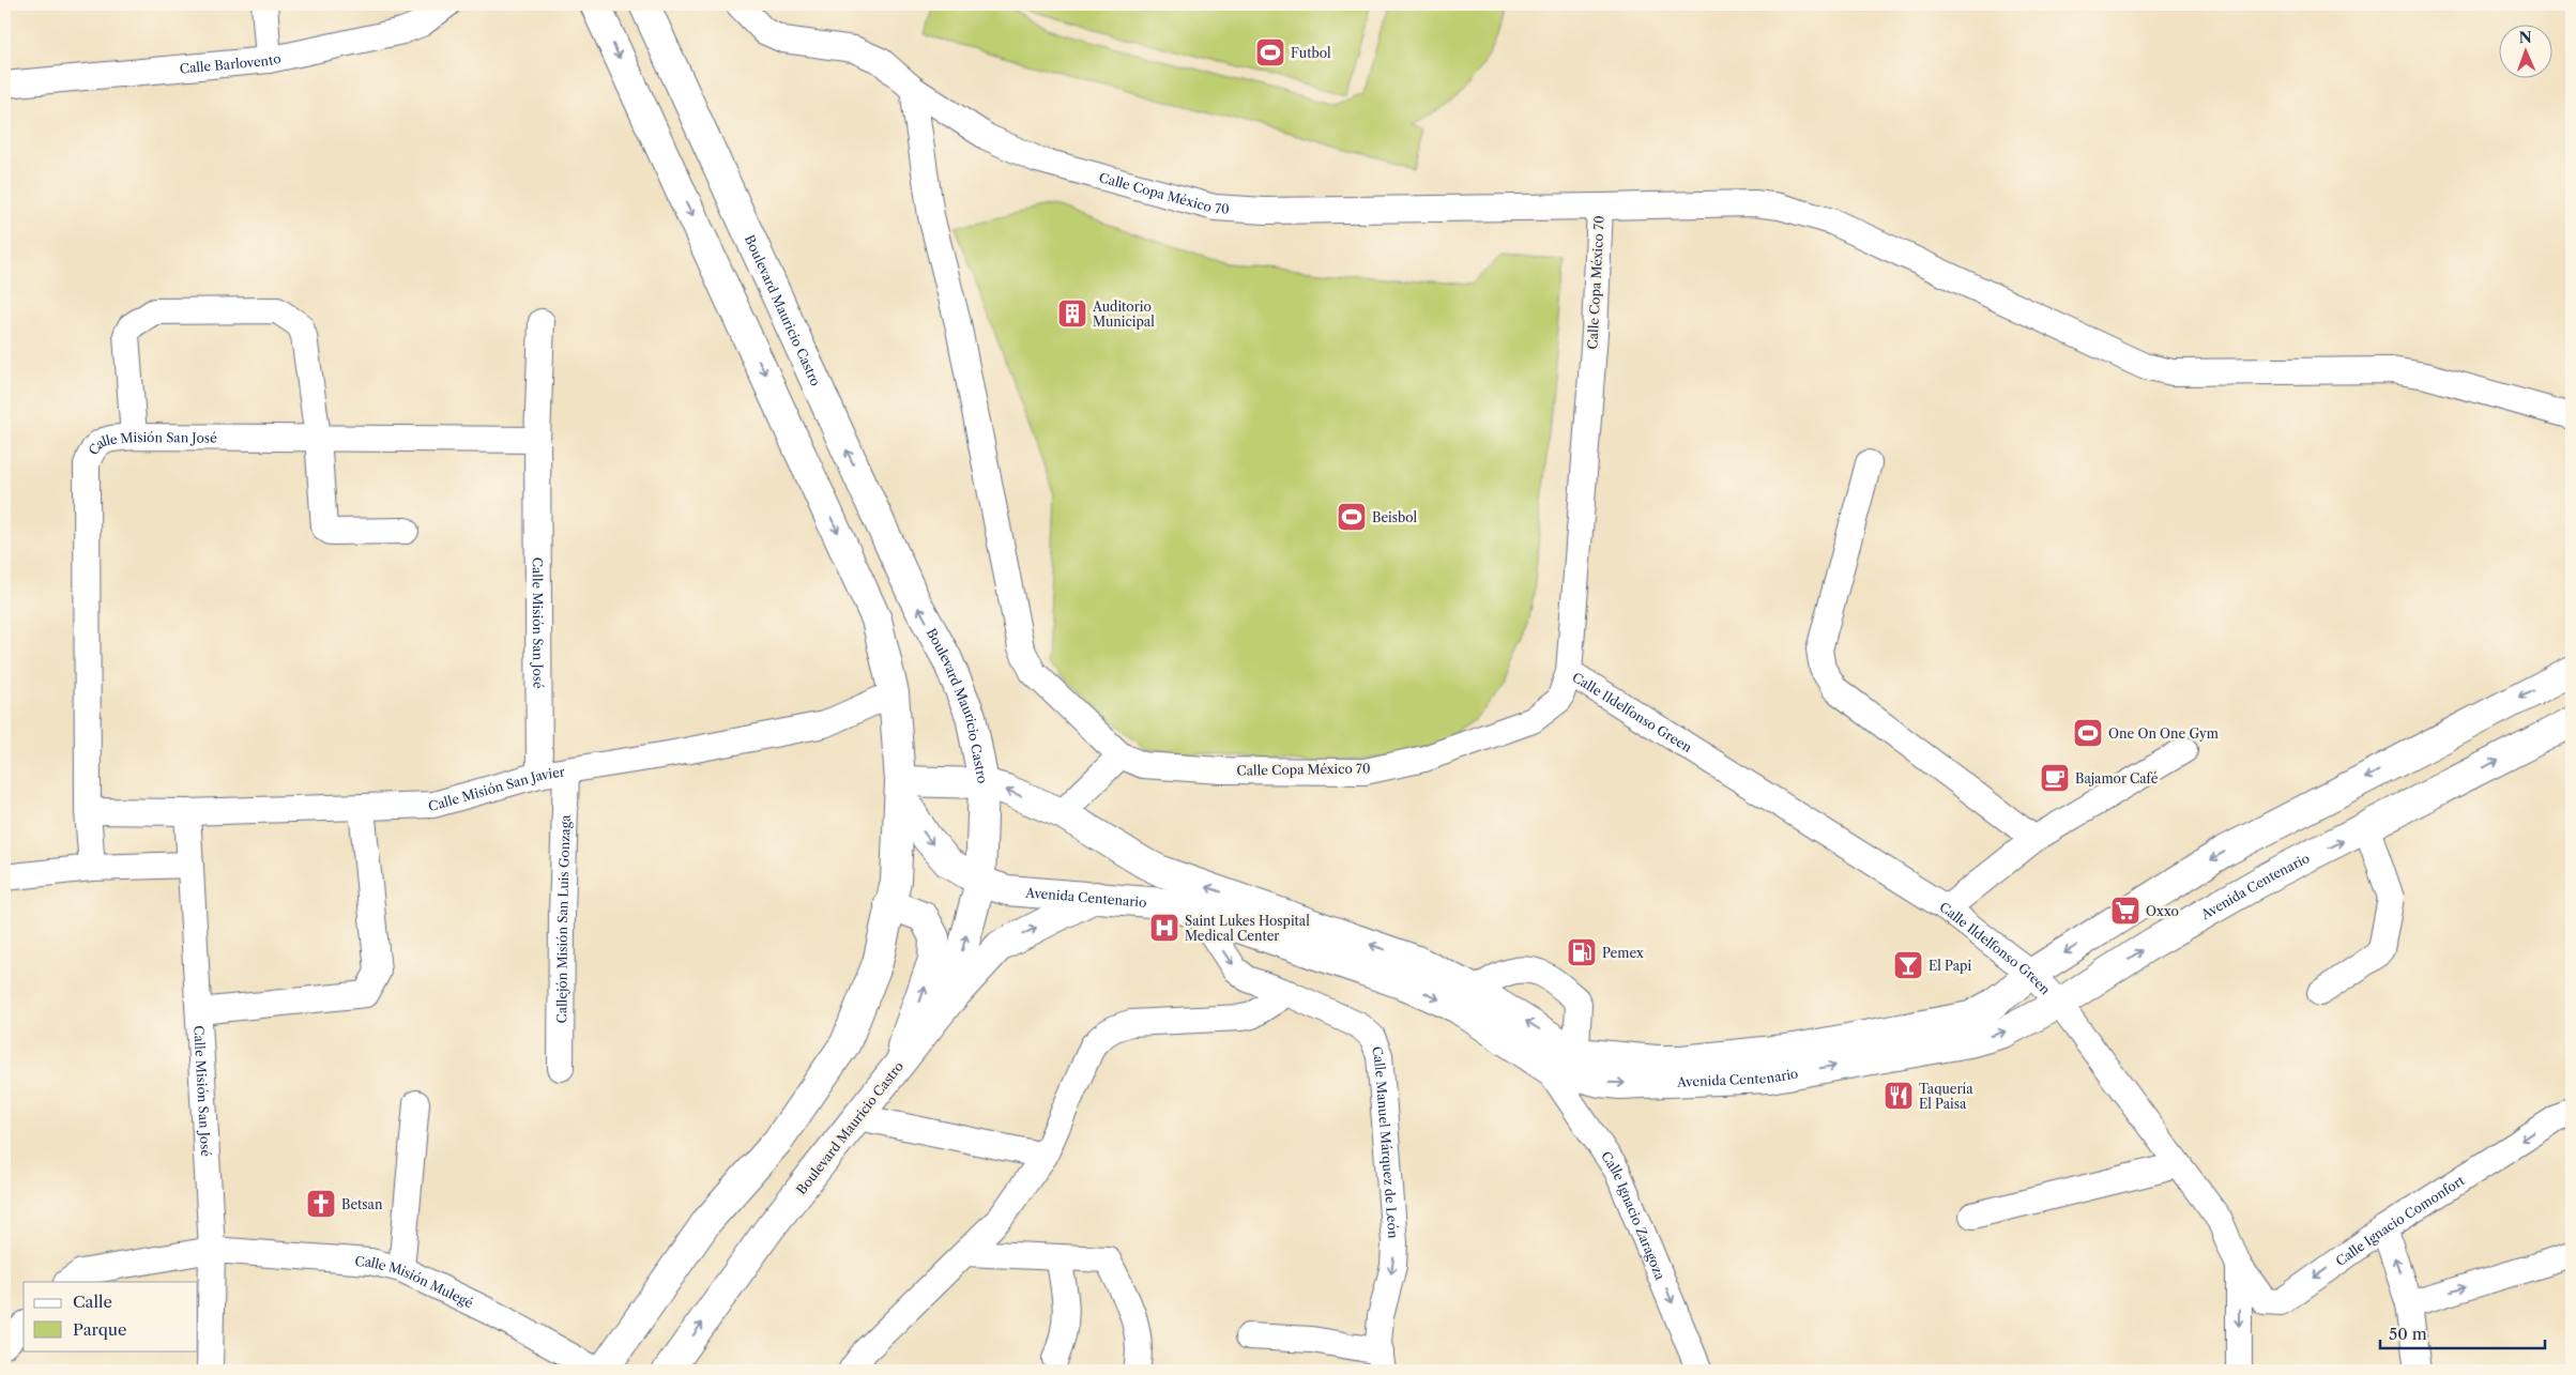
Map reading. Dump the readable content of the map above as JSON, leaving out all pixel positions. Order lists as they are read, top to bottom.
{
  "streets": {
    "main road": ["Boulevard Mauricio Castro", "Avenida Centenario"],
    "street": [
      "Calle Barlovento",
      "Calle Copa México 70",
      "Calle Misión San José",
      "Calle Ildelfonso Green",
      "Calle Misión San Javier",
      "Callejón Misión San Luis Gonzaga",
      "Calle Manuel Márquez de León",
      "Calle Ignacio Zaragoza",
      "Calle Ignacio Comonfort",
      "Calle Misión Mulegé"
    ]
  },
  "crossings": [
    ["Calle Copa México 70", "Calle Ildelfonso Green"],
    ["Boulevard Mauricio Castro", "Avenida Centenario"],
    ["Calle Misión San José", "Calle Misión San Javier"],
    ["Calle Misión San José", "Calle Misión Mulegé"],
    ["Calle Ildelfonso Green", "Avenida Centenario"],
    ["Calle Ildelfonso Green", "Calle Ignacio Comonfort"],
    ["Calle Misión San Javier", "Callejón Misión San Luis Gonzaga"],
    ["Avenida Centenario", "Calle Manuel Márquez de León"],
    ["Avenida Centenario", "Calle Ignacio Zaragoza"]
  ],
  "one_way": ["Calle Manuel Márquez de León", "Calle Ignacio Zaragoza"],
  "places": {
    "sports": ["Futbol", "Beisbol", "One On One Gym"],
    "building": ["Auditorio Municipal"],
    "cafe": ["Bajamor Café"],
    "supermarket": ["Oxxo"],
    "hospital": ["Saint Lukes Hospital Medical Center"],
    "fuel station": ["Pemex"],
    "bar": ["El Papi"],
    "restaurant": ["Taquería El Paisa"],
    "church": ["Betsan"]
  },
  "legend": ["Calle", "Parque"],
  "scale_bar": "50 m",
  "north": "top"
}
